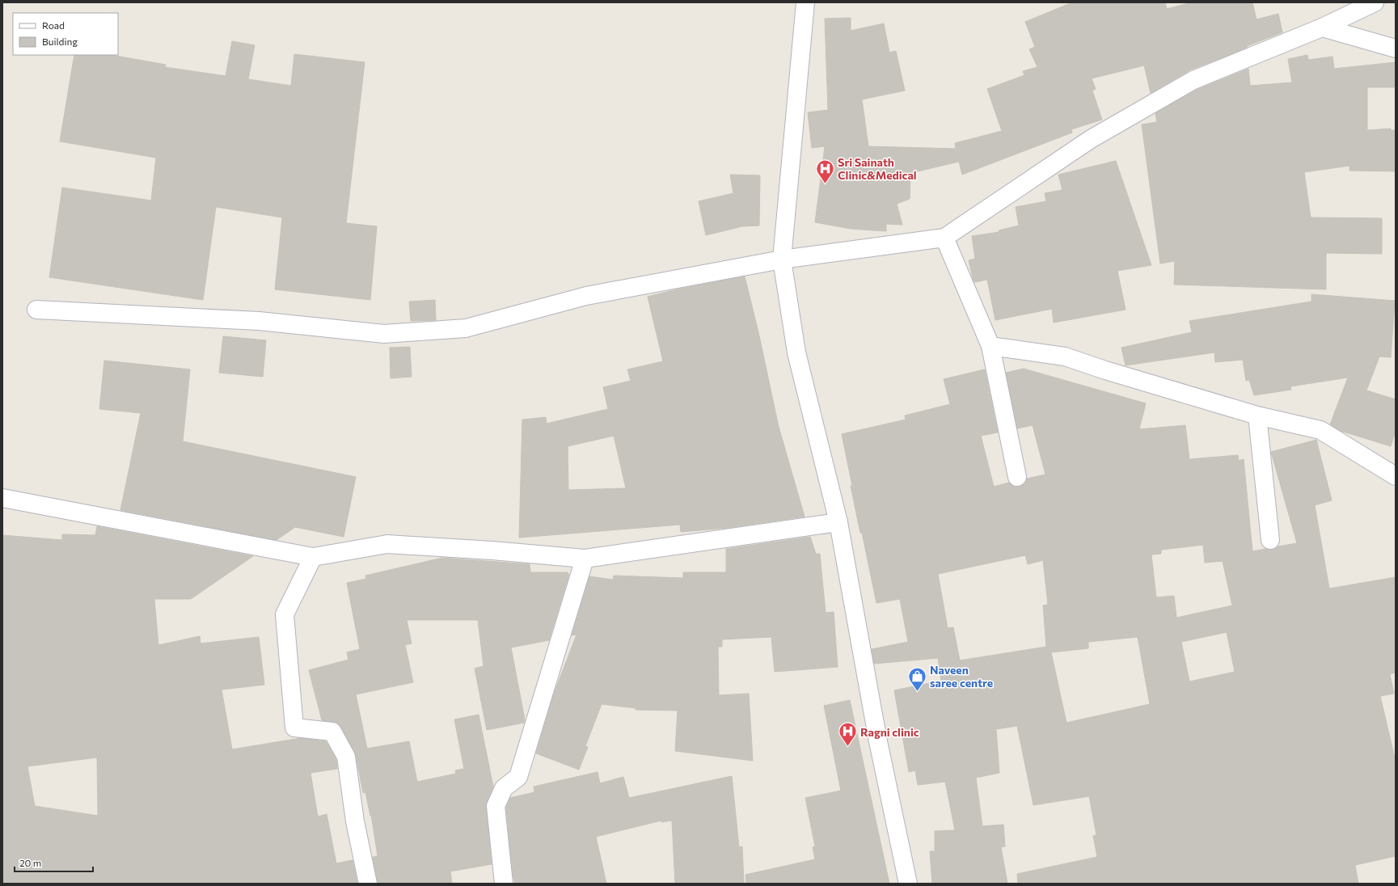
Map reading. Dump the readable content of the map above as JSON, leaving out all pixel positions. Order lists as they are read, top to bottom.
{
  "places": {
    "hospital": ["Sri Sainath Clinic&Medical", "Ragni clinic"],
    "shop": ["Naveen saree centre"]
  },
  "legend": ["Road", "Building"],
  "scale_bar": "20 m"
}
